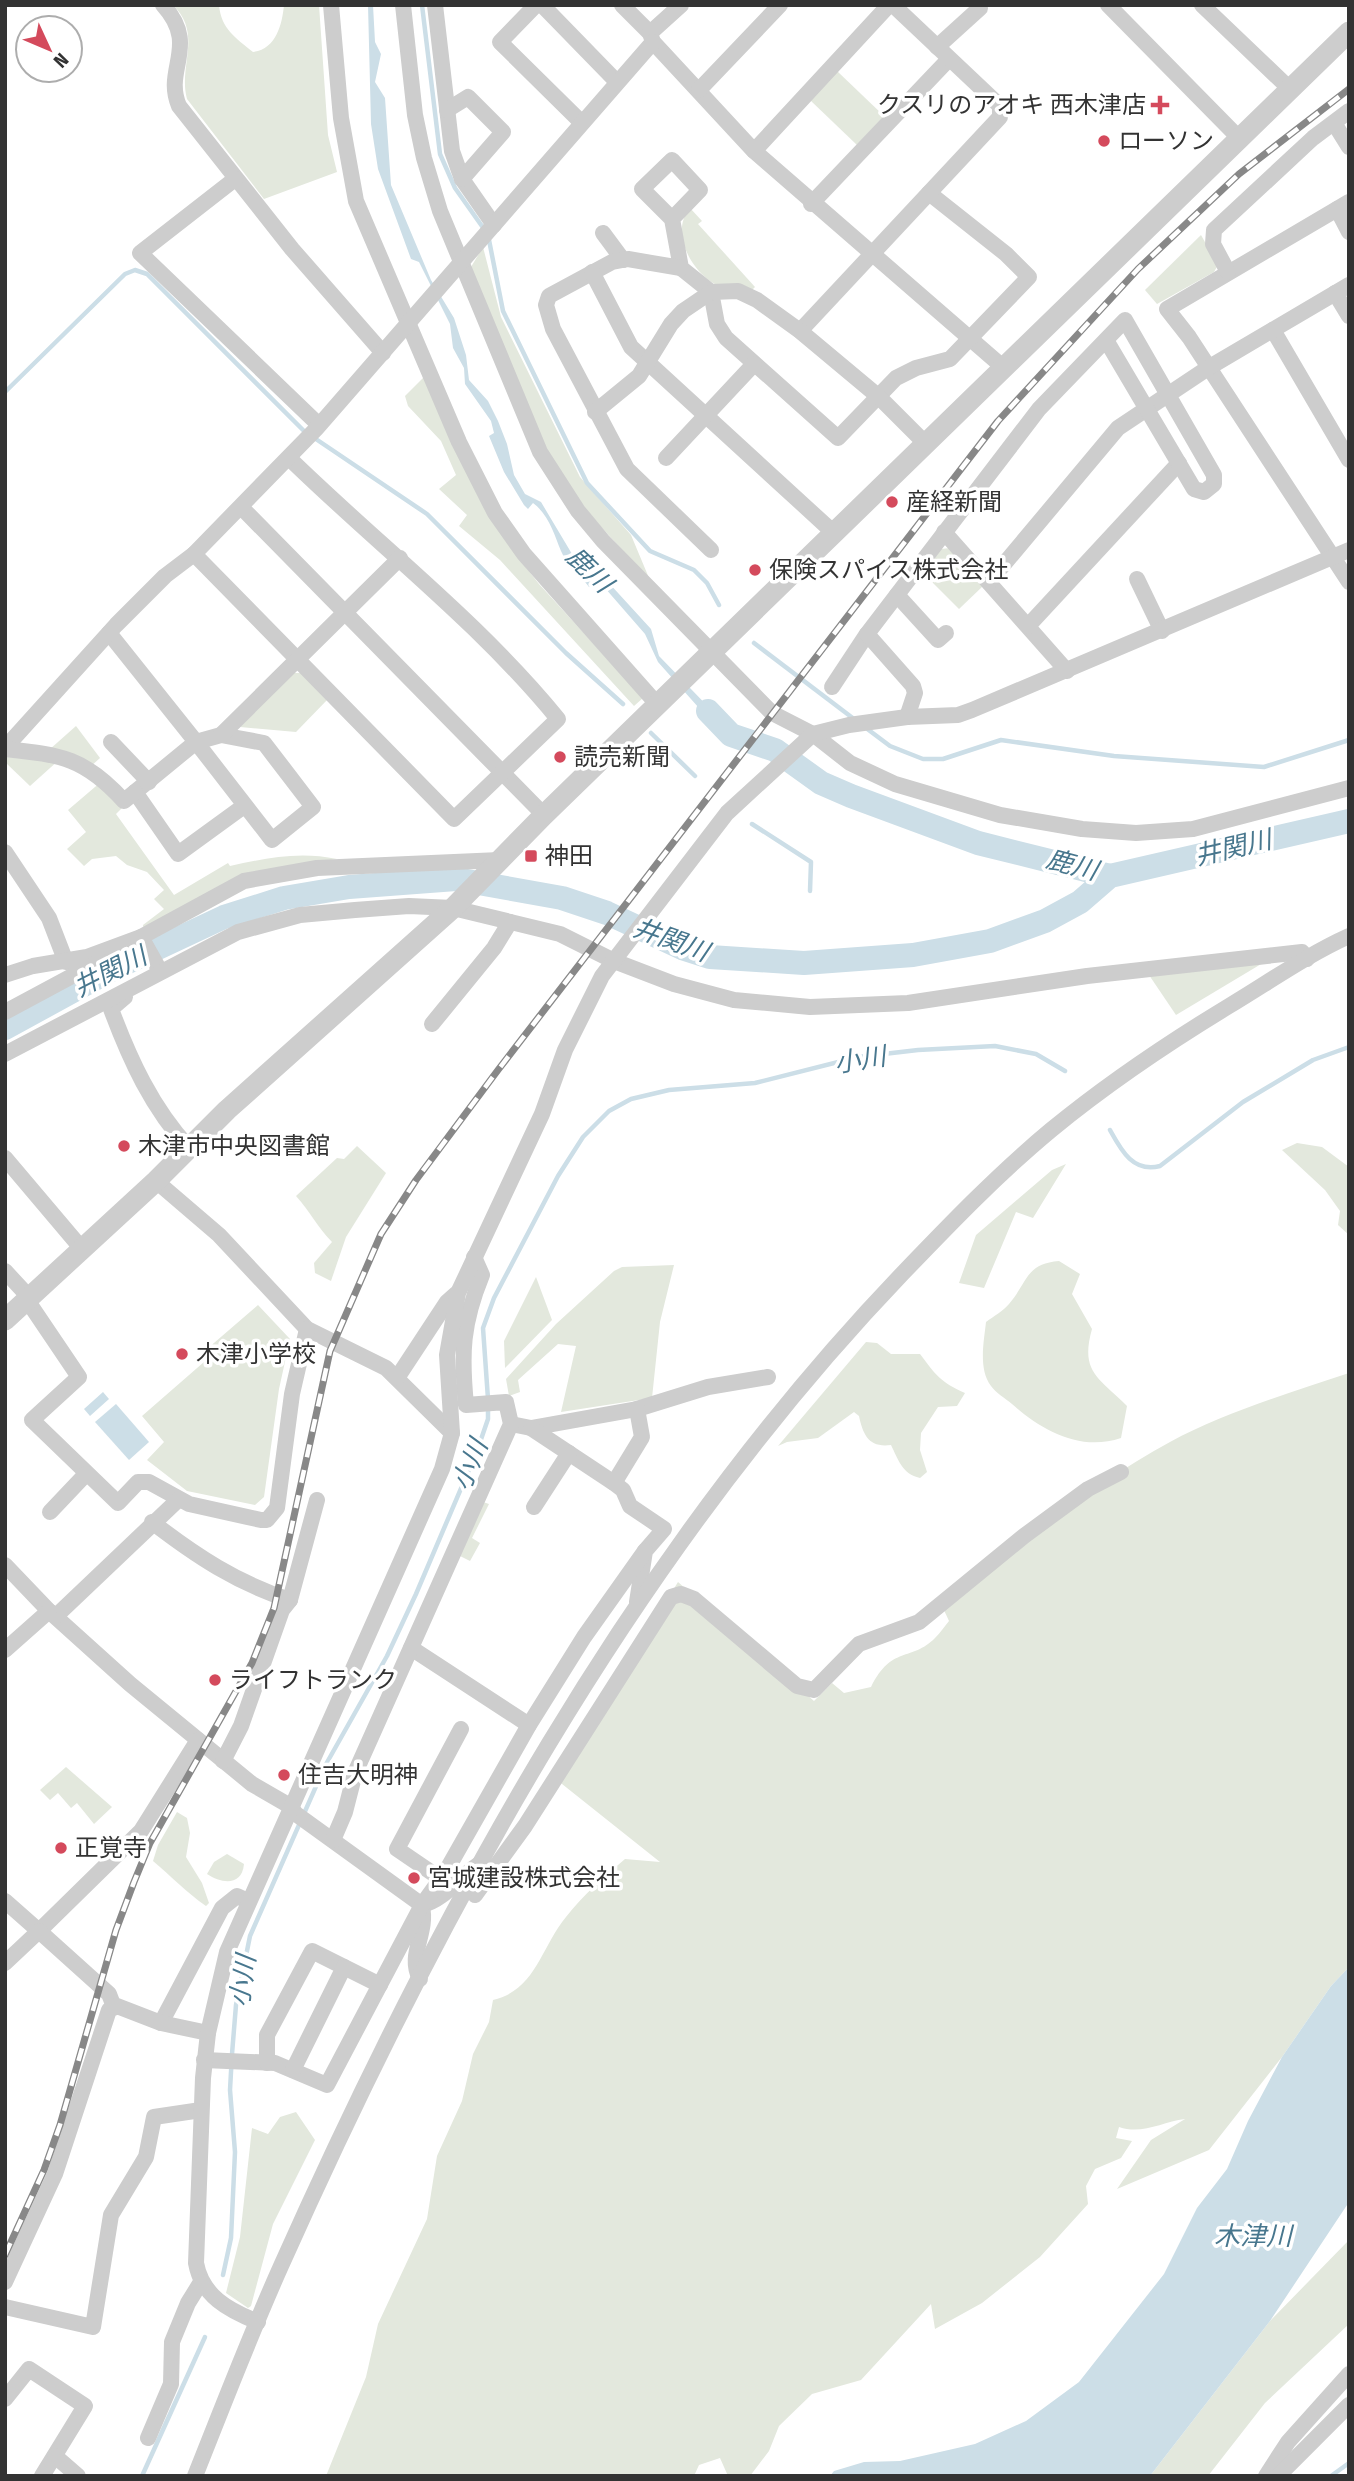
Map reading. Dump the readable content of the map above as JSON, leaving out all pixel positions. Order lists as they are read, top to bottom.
{
  "water": [
    "鹿川",
    "井関川",
    "小川",
    "木津川"
  ],
  "places": {
    "health": ["クスリのアオキ 西木津店"],
    "other": [
      "ローソン",
      "産経新聞",
      "保険スパイス株式会社",
      "読売新聞",
      "木津市中央図書館",
      "木津小学校",
      "ライフトランク",
      "住吉大明神",
      "正覚寺",
      "宮城建設株式会社"
    ],
    "transit": ["神田"]
  },
  "north": "bottom right"
}
